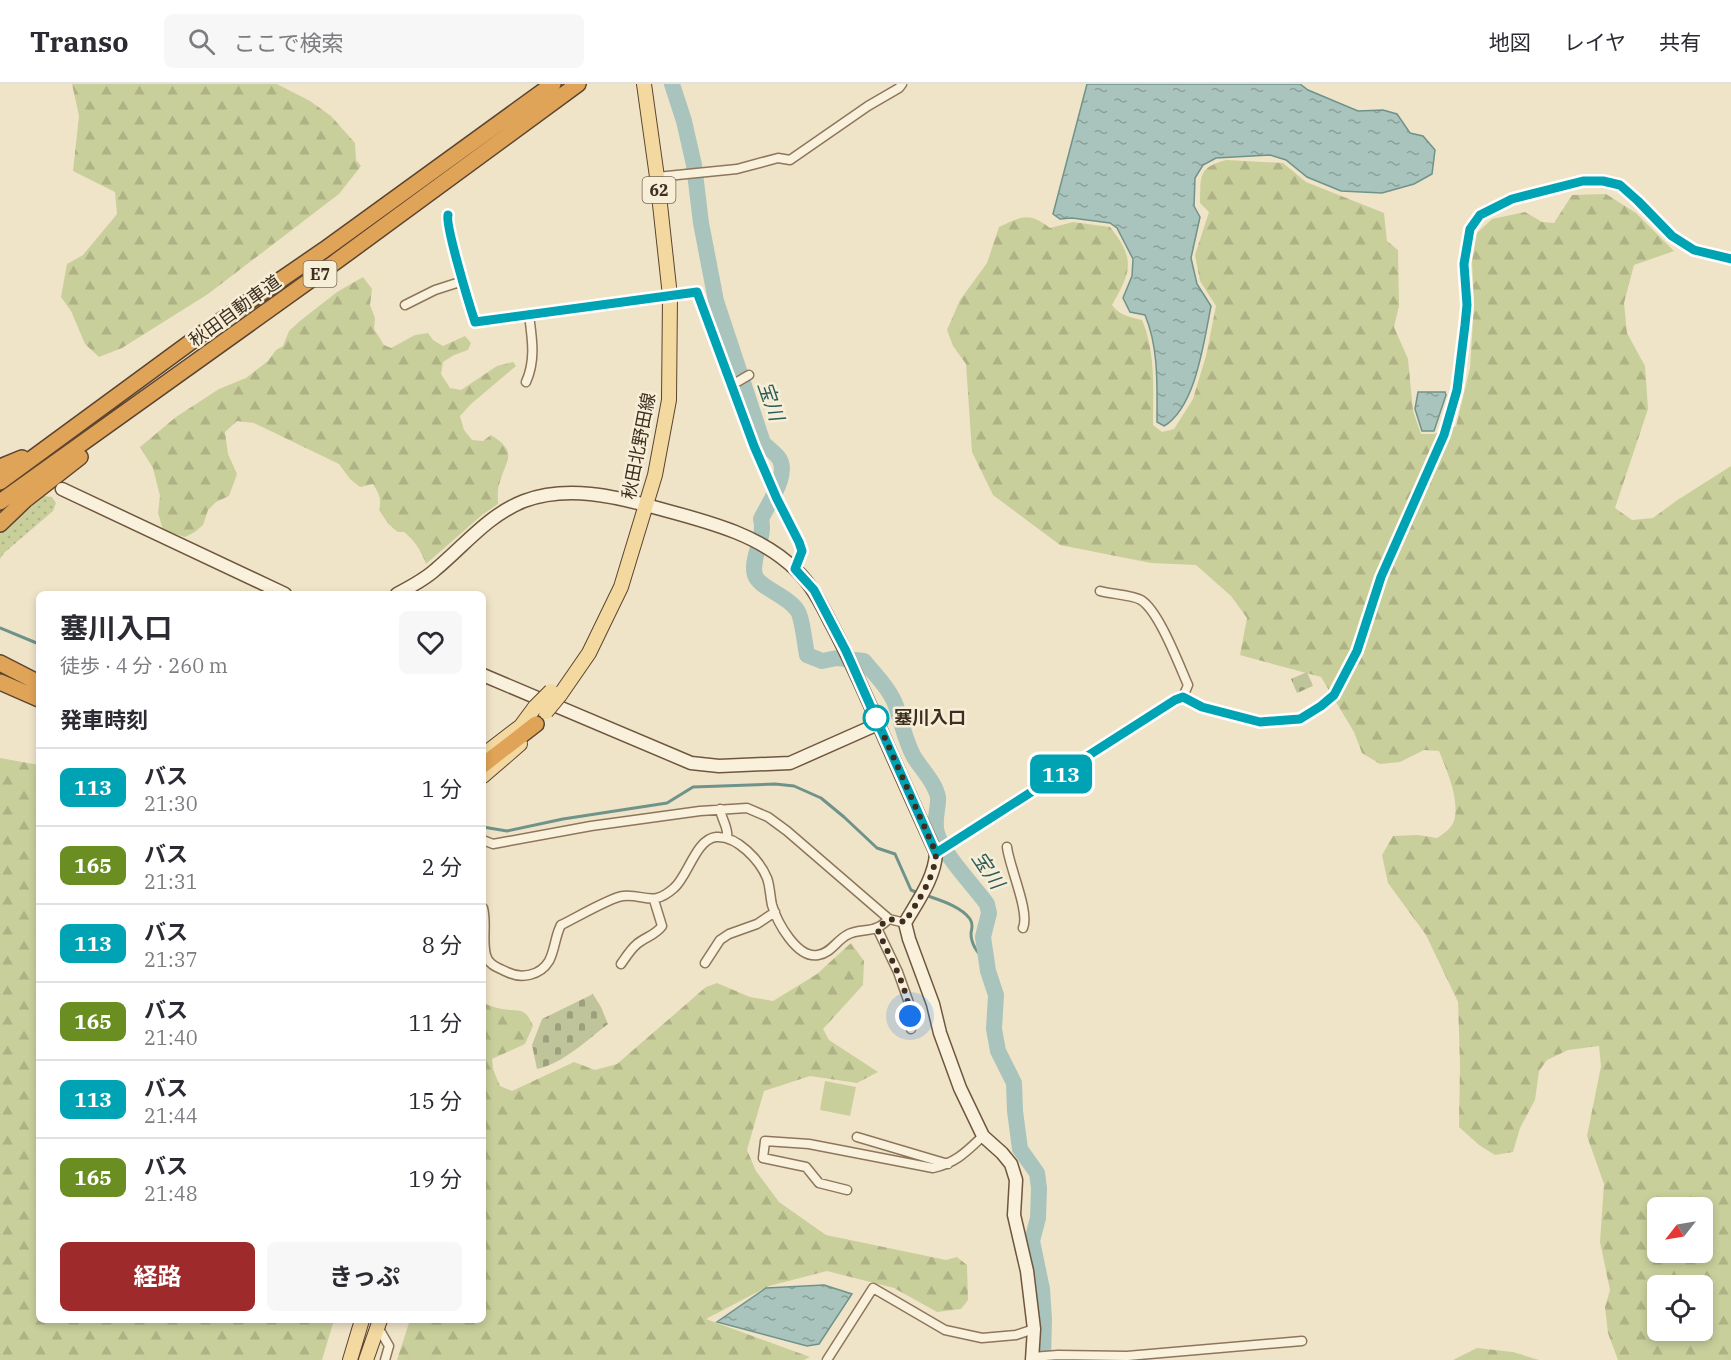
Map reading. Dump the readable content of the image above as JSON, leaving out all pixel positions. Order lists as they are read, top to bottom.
{
  "streets": {
    "highway": ["E7", "秋田自動車道"],
    "main road": ["62", "秋田北野田線"]
  },
  "crossings": [
    ["62", "秋田北野田線"]
  ],
  "water": ["宝川"],
  "places": ["塞川入口"],
  "lines": ["bus line 113"],
  "north": "bottom left",
  "page": {
    "header": "Transo",
    "search": "ここで検索",
    "nav": ["地図", "レイヤ", "共有"],
    "on_map": "113",
    "heading": [
      ["塞川入口", "徒歩 · 4 分 · 260 m"],
      "発車時刻"
    ],
    "list": [
      {
        "mark": "113",
        "name": "バス",
        "note": "21:30",
        "value": "1 分"
      },
      {
        "mark": "165",
        "name": "バス",
        "note": "21:31",
        "value": "2 分"
      },
      {
        "mark": "113",
        "name": "バス",
        "note": "21:37",
        "value": "8 分"
      },
      {
        "mark": "165",
        "name": "バス",
        "note": "21:40",
        "value": "11 分"
      },
      {
        "mark": "113",
        "name": "バス",
        "note": "21:44",
        "value": "15 分"
      },
      {
        "mark": "165",
        "name": "バス",
        "note": "21:48",
        "value": "19 分"
      }
    ],
    "buttons": ["経路", "きっぷ"]
  }
}
